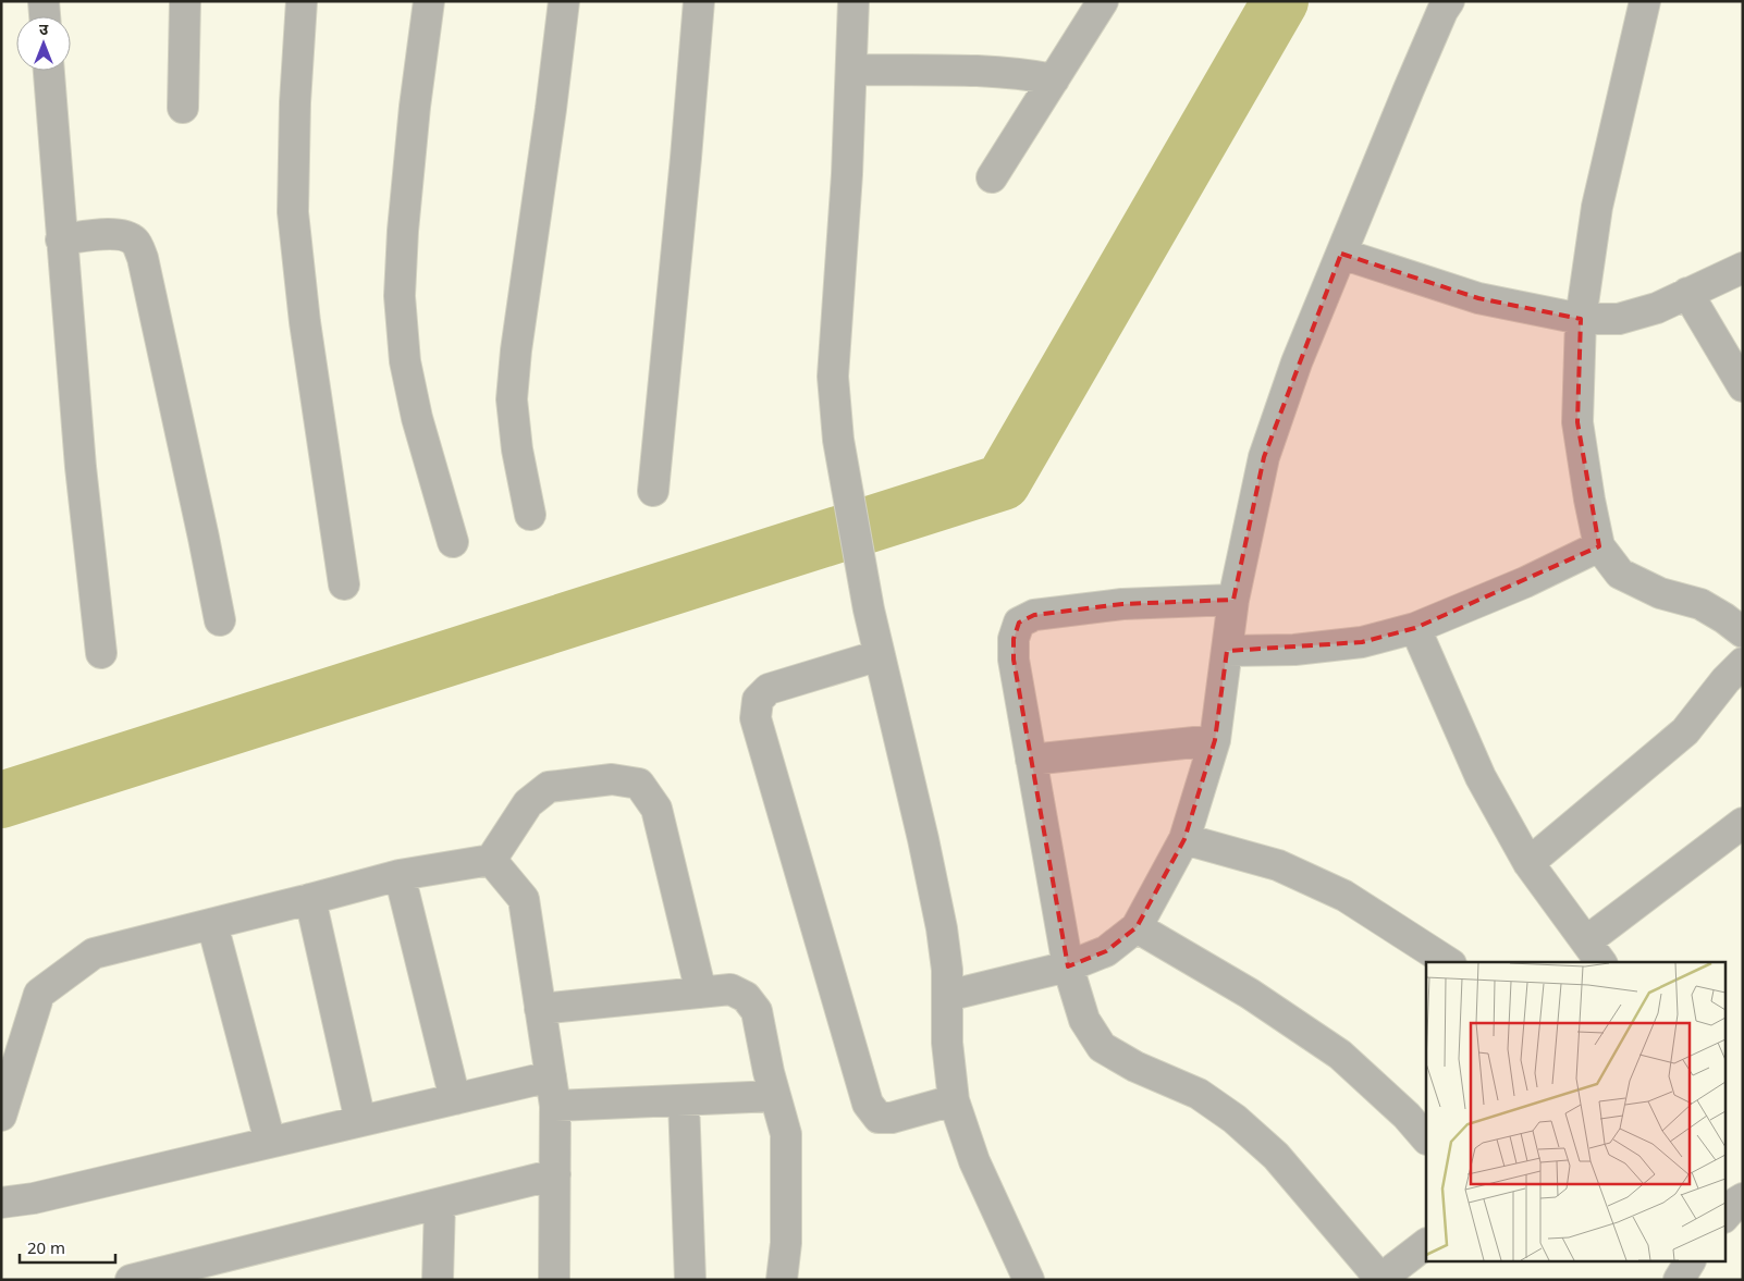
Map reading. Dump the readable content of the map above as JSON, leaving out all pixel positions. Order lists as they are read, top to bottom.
{
  "scale_bar": "20 m",
  "north": "top"
}
